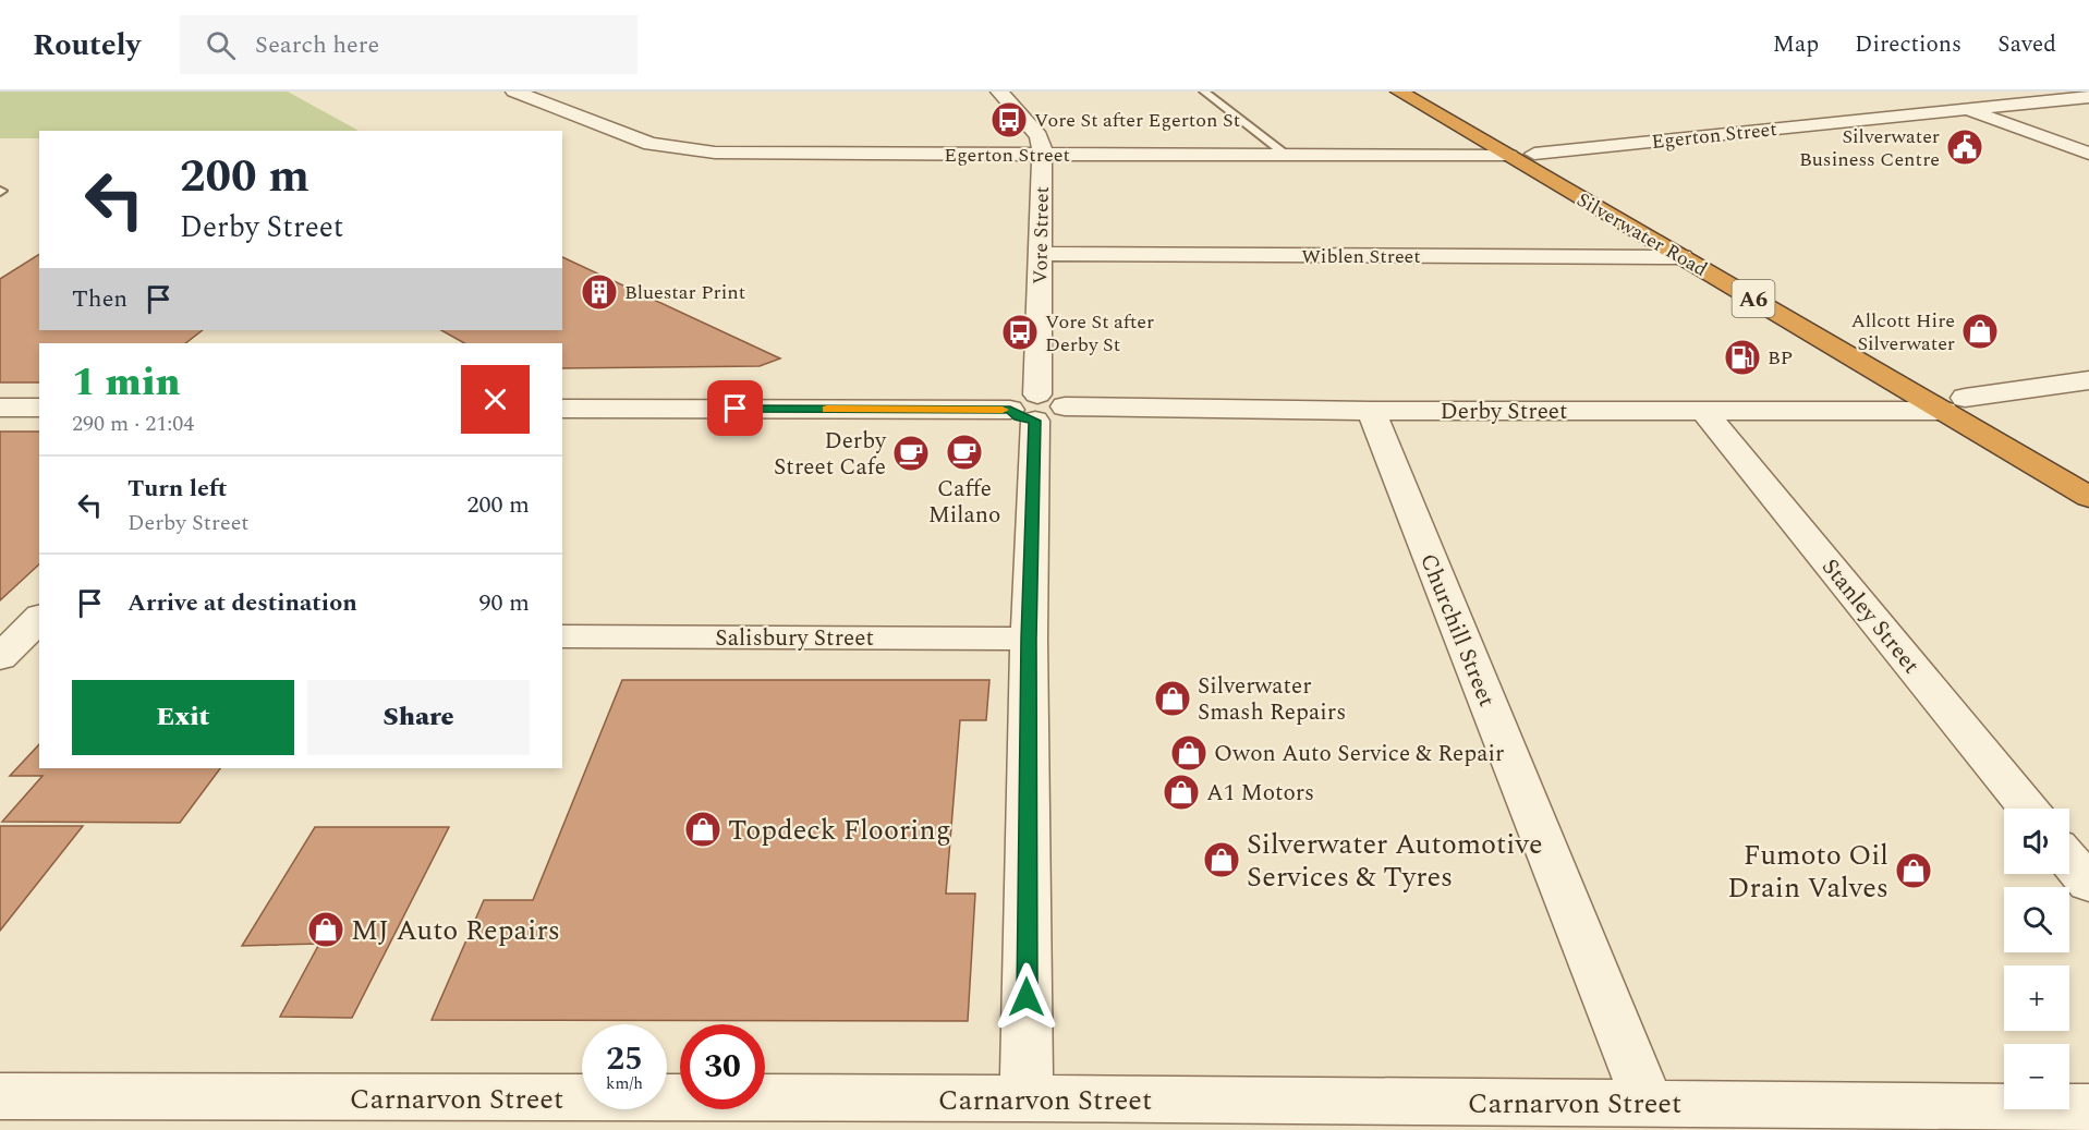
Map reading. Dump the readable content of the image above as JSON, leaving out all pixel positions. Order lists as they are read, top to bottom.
{
  "streets": {
    "highway": ["Silverwater Road", "A6"],
    "street": [
      "Egerton Street",
      "Vore Street",
      "Wiblen Street",
      "Derby Street",
      "Stanley Street",
      "Churchill Street",
      "Salisbury Street",
      "Carnarvon Street"
    ]
  },
  "crossings": [
    ["Egerton Street", "Silverwater Road"],
    ["Egerton Street", "Vore Street"],
    ["Silverwater Road", "Wiblen Street"],
    ["Silverwater Road", "Derby Street"],
    ["Vore Street", "Wiblen Street"],
    ["Vore Street", "Derby Street"],
    ["Vore Street", "Salisbury Street"],
    ["Vore Street", "Carnarvon Street"],
    ["Derby Street", "Stanley Street"],
    ["Derby Street", "Churchill Street"],
    ["Churchill Street", "Carnarvon Street"]
  ],
  "places": {
    "bus stop": ["Vore St after Egerton St", "Vore St after Derby St"],
    "public building": ["Silverwater Business Centre"],
    "building": ["Bluestar Print"],
    "shop": [
      "Allcott Hire Silverwater",
      "Silverwater Smash Repairs",
      "Owon Auto Service & Repair",
      "A1 Motors",
      "Topdeck Flooring",
      "Silverwater Automotive Services & Tyres",
      "Fumoto Oil Drain Valves",
      "MJ Auto Repairs"
    ],
    "fuel station": ["BP"],
    "cafe": ["Caffe Milano", "Derby Street Cafe"]
  },
  "page": {
    "header": "Routely",
    "search": "Search here",
    "nav": ["Map", "Directions", "Saved"],
    "turn": ["200 m", "Derby Street"],
    "then": "Then",
    "heading": ["1 min", "290 m · 21:04"],
    "list": [
      {
        "name": "Turn left",
        "note": "Derby Street",
        "value": "200 m"
      },
      {
        "name": "Arrive at destination",
        "value": "90 m"
      }
    ],
    "buttons": ["Exit", "Share"],
    "map_buttons": ["+", "−"],
    "speed": "25 km/h",
    "limit": "30"
  }
}
